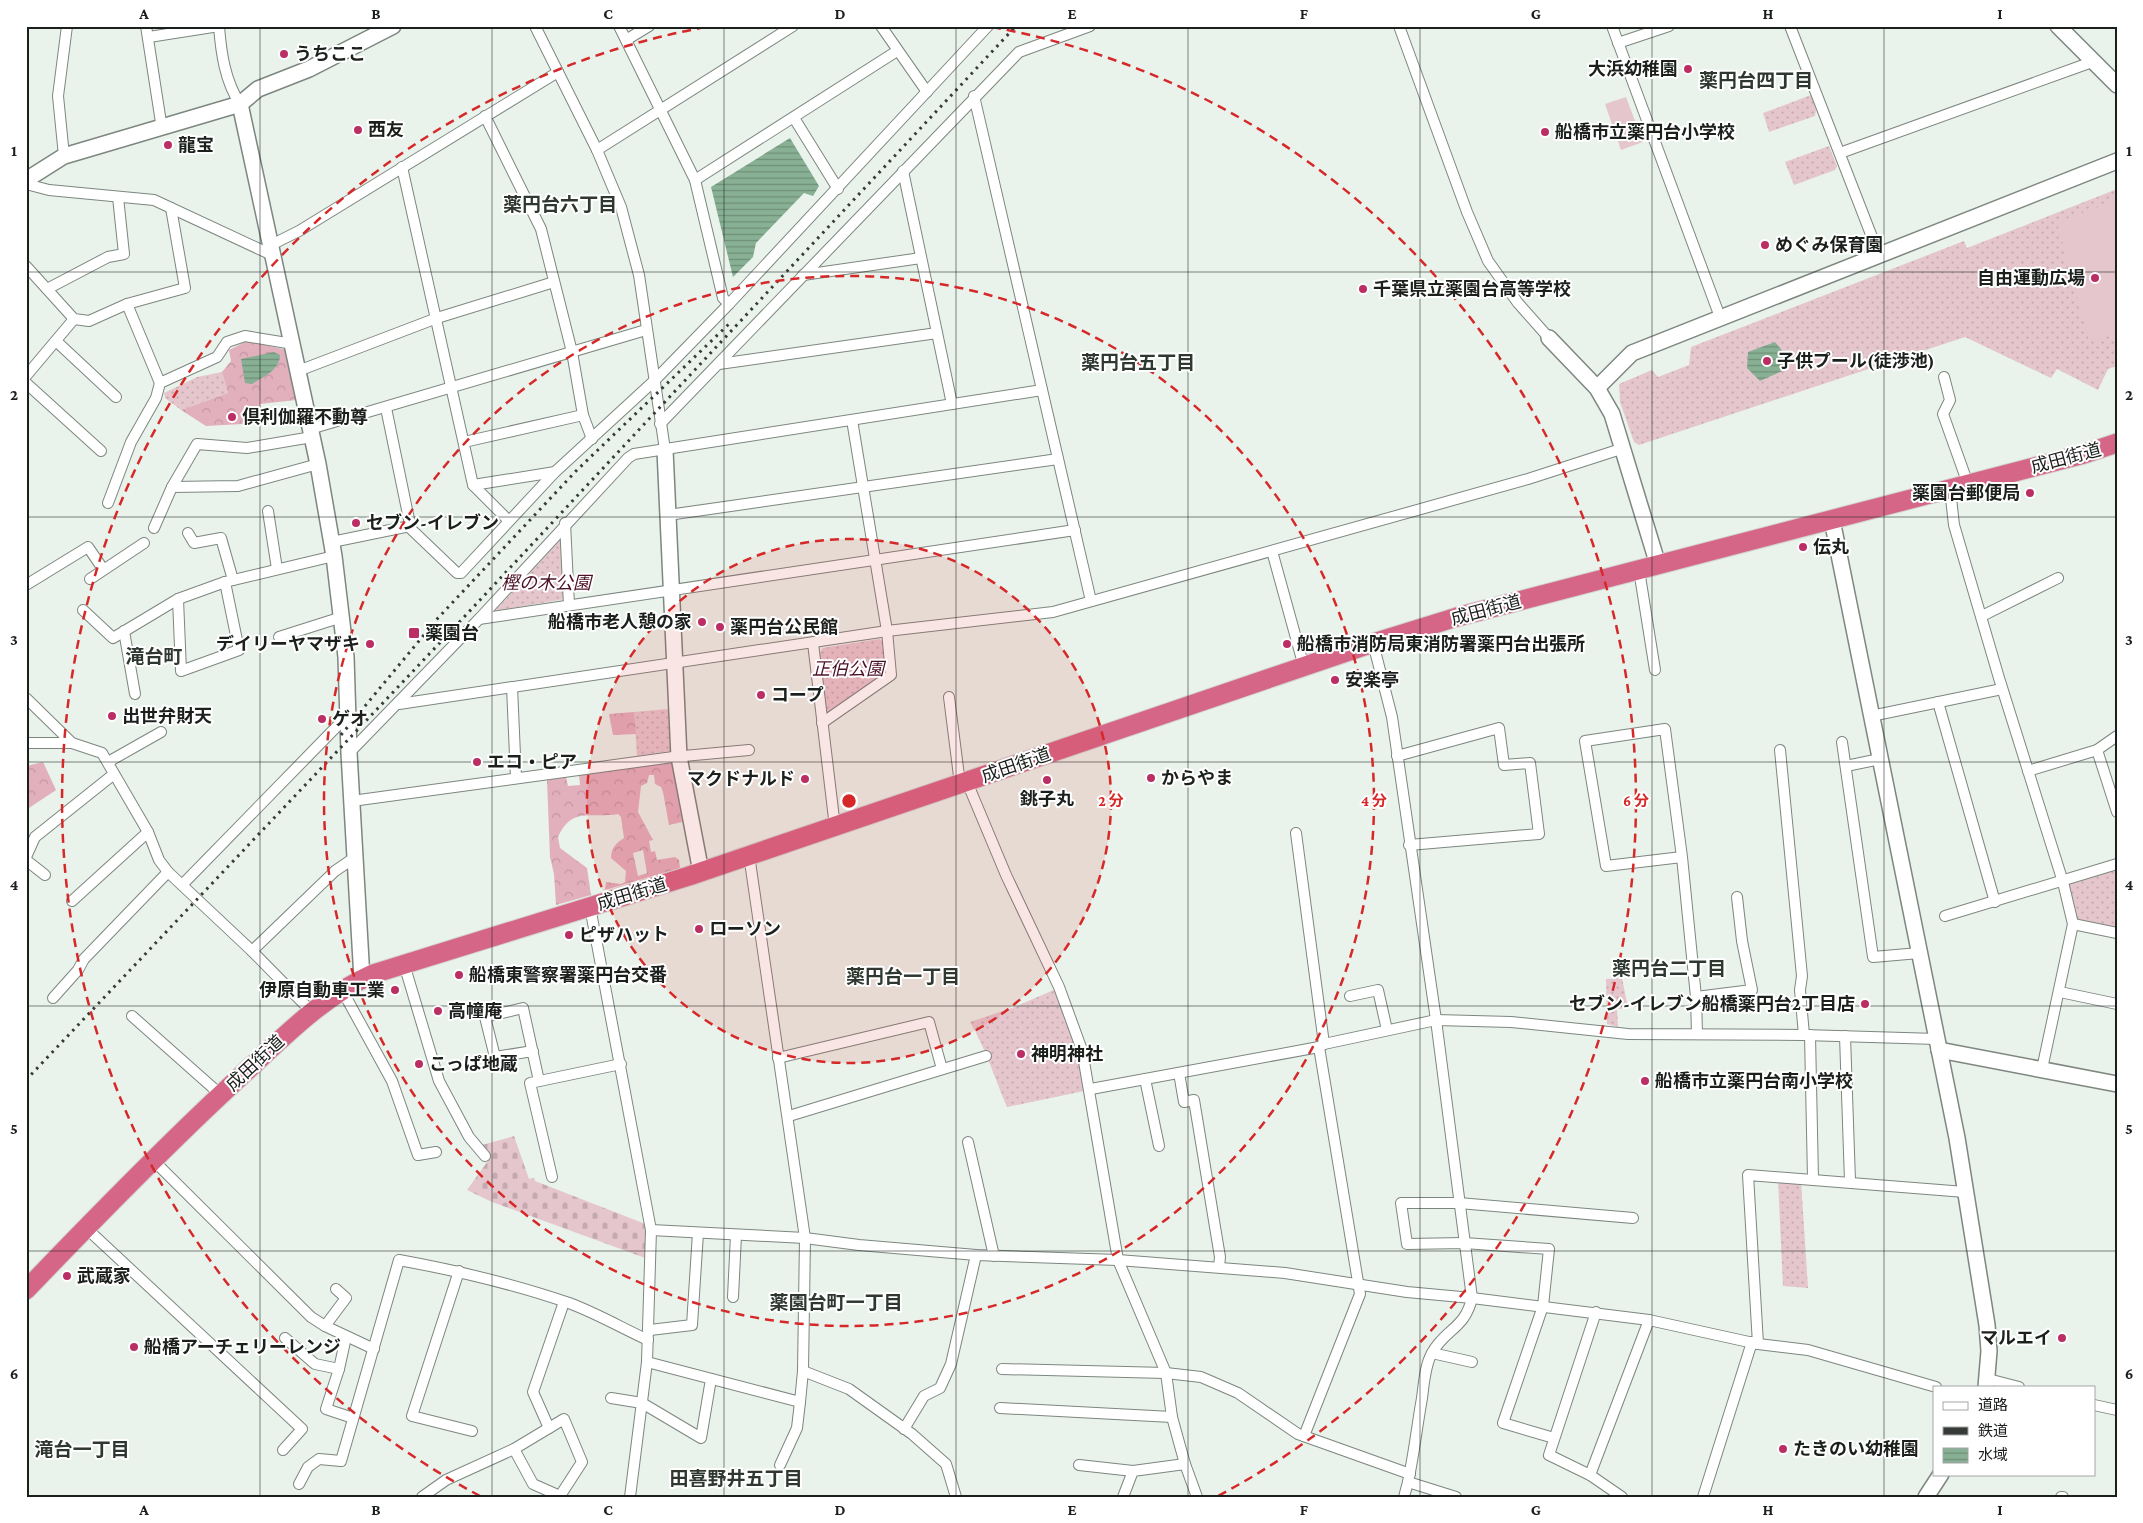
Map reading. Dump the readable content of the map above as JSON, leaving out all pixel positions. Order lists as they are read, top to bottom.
{
  "streets": {
    "highway": ["成田街道"]
  },
  "districts": [
    "薬円台四丁目",
    "薬円台六丁目",
    "薬円台五丁目",
    "滝台町",
    "薬円台二丁目",
    "薬円台一丁目",
    "薬園台町一丁目",
    "滝台一丁目",
    "田喜野井五丁目"
  ],
  "parks": ["樫の木公園", "正伯公園"],
  "places": {
    "other": [
      "うちここ",
      "大浜幼稚園",
      "西友",
      "船橋市立薬円台小学校",
      "龍宝",
      "めぐみ保育園",
      "自由運動広場",
      "千葉県立薬園台高等学校",
      "子供プール(徒渉池)",
      "倶利伽羅不動尊",
      "薬園台郵便局",
      "セブン-イレブン",
      "伝丸",
      "船橋市老人憩の家",
      "薬円台公民館",
      "デイリーヤマザキ",
      "船橋市消防局東消防署薬円台出張所",
      "安楽亭",
      "コープ",
      "出世弁財天",
      "ゲオ",
      "エコ・ピア",
      "からやま",
      "マクドナルド",
      "銚子丸",
      "ローソン",
      "ピザハット",
      "船橋東警察署薬円台交番",
      "伊原自動車工業",
      "セブン-イレブン船橋薬円台2丁目店",
      "高幢庵",
      "神明神社",
      "こっぱ地蔵",
      "船橋市立薬円台南小学校",
      "武蔵家",
      "マルエイ",
      "船橋アーチェリーレンジ",
      "たきのい幼稚園"
    ],
    "transit": ["薬園台"]
  },
  "legend": ["道路", "鉄道", "水域"],
  "grid": {
    "columns": [
      "A",
      "B",
      "C",
      "D",
      "E",
      "F",
      "G",
      "H",
      "I"
    ],
    "rows": [
      "1",
      "2",
      "3",
      "4",
      "5",
      "6"
    ]
  },
  "rings": ["2 分", "4 分", "6 分"]
}
